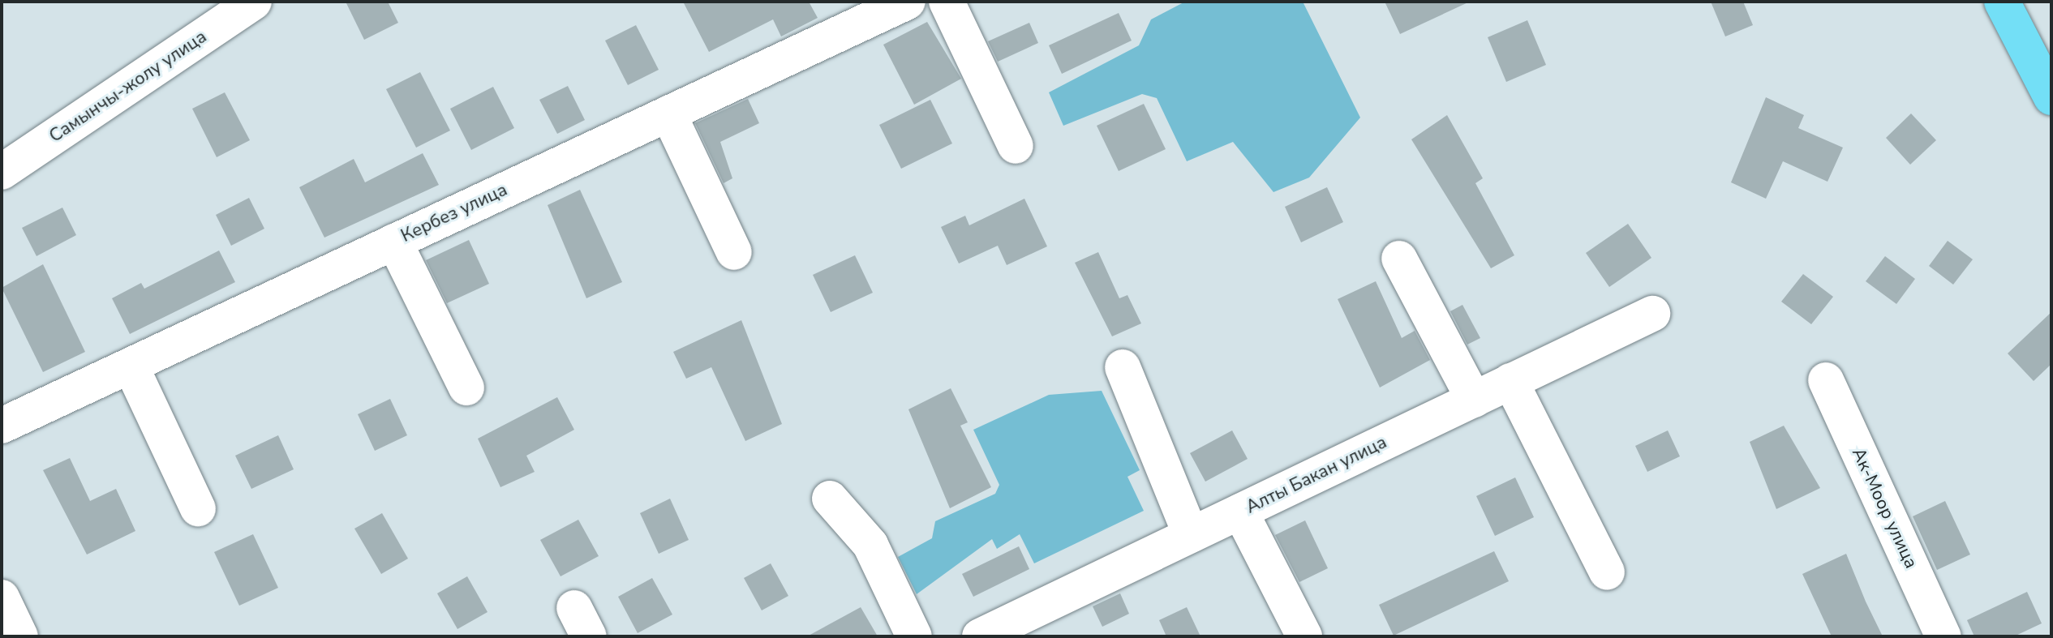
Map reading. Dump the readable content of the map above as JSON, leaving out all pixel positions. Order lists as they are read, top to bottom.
{
  "streets": {
    "street": [
      "Самынчы-жолу улица",
      "Кербез улица",
      "Алты Бакан улица",
      "Ак-Моор улица"
    ]
  }
}
